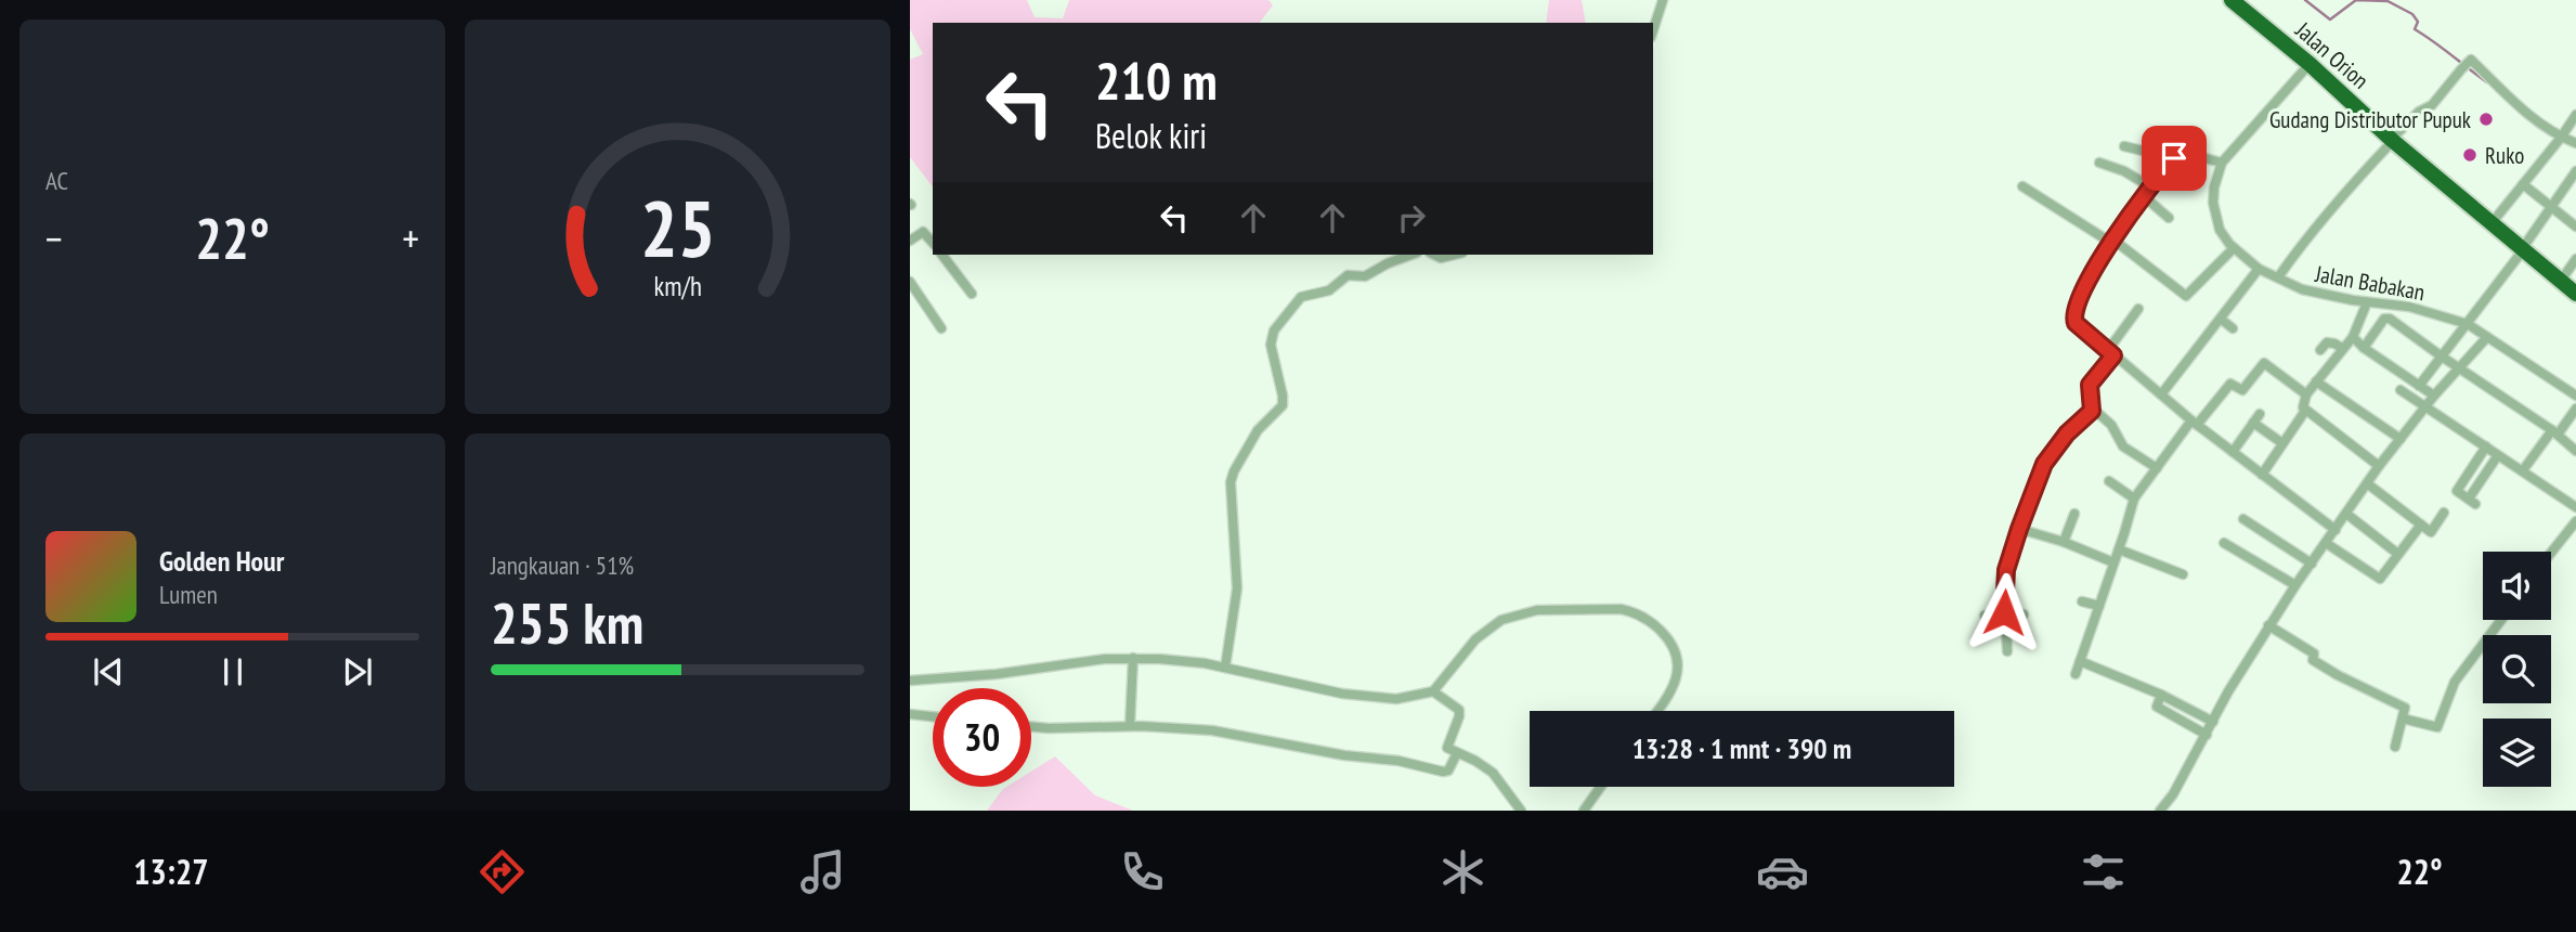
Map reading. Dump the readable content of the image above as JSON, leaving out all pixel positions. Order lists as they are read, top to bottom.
{
  "streets": {
    "highway": ["Jalan Orion"],
    "street": ["Jalan Babakan"]
  },
  "places": ["Gudang Distributor Pupuk", "Ruko"],
  "page": {
    "tile": [
      "AC",
      ["Jangkauan · 51%", "255 km"]
    ],
    "turn": ["210 m", "Belok kiri"],
    "heat": ["−", "22°", "+"],
    "song": ["Golden Hour", "Lumen"],
    "limit": "30",
    "trip": "13:28 · 1 mnt · 390 m",
    "tabs": ["13:27", "22°"],
    "gauge": ["25", "km/h"]
  }
}
